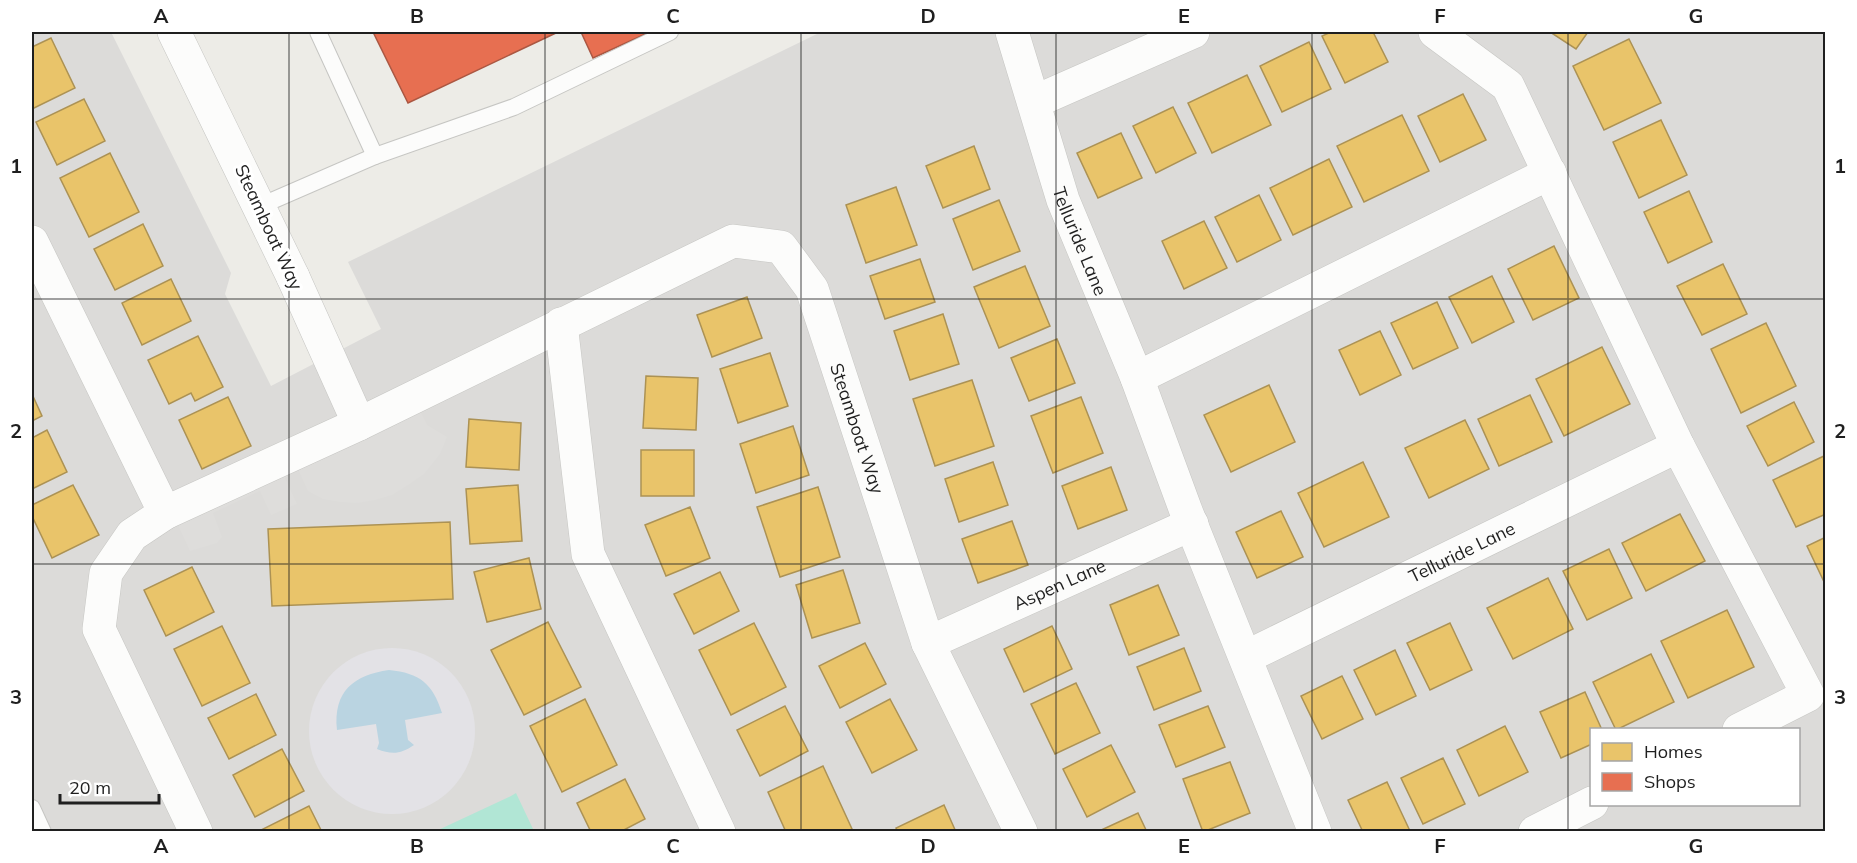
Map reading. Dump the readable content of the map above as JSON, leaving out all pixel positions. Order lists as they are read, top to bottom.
{
  "streets": {
    "street": ["Steamboat Way", "Telluride Lane", "Aspen Lane"]
  },
  "crossings": [
    ["Steamboat Way", "Aspen Lane"],
    ["Telluride Lane", "Aspen Lane"]
  ],
  "legend": ["Homes", "Shops"],
  "scale_bar": "20 m",
  "grid": {
    "columns": [
      "A",
      "B",
      "C",
      "D",
      "E",
      "F",
      "G"
    ],
    "rows": ["1", "2", "3"]
  }
}
